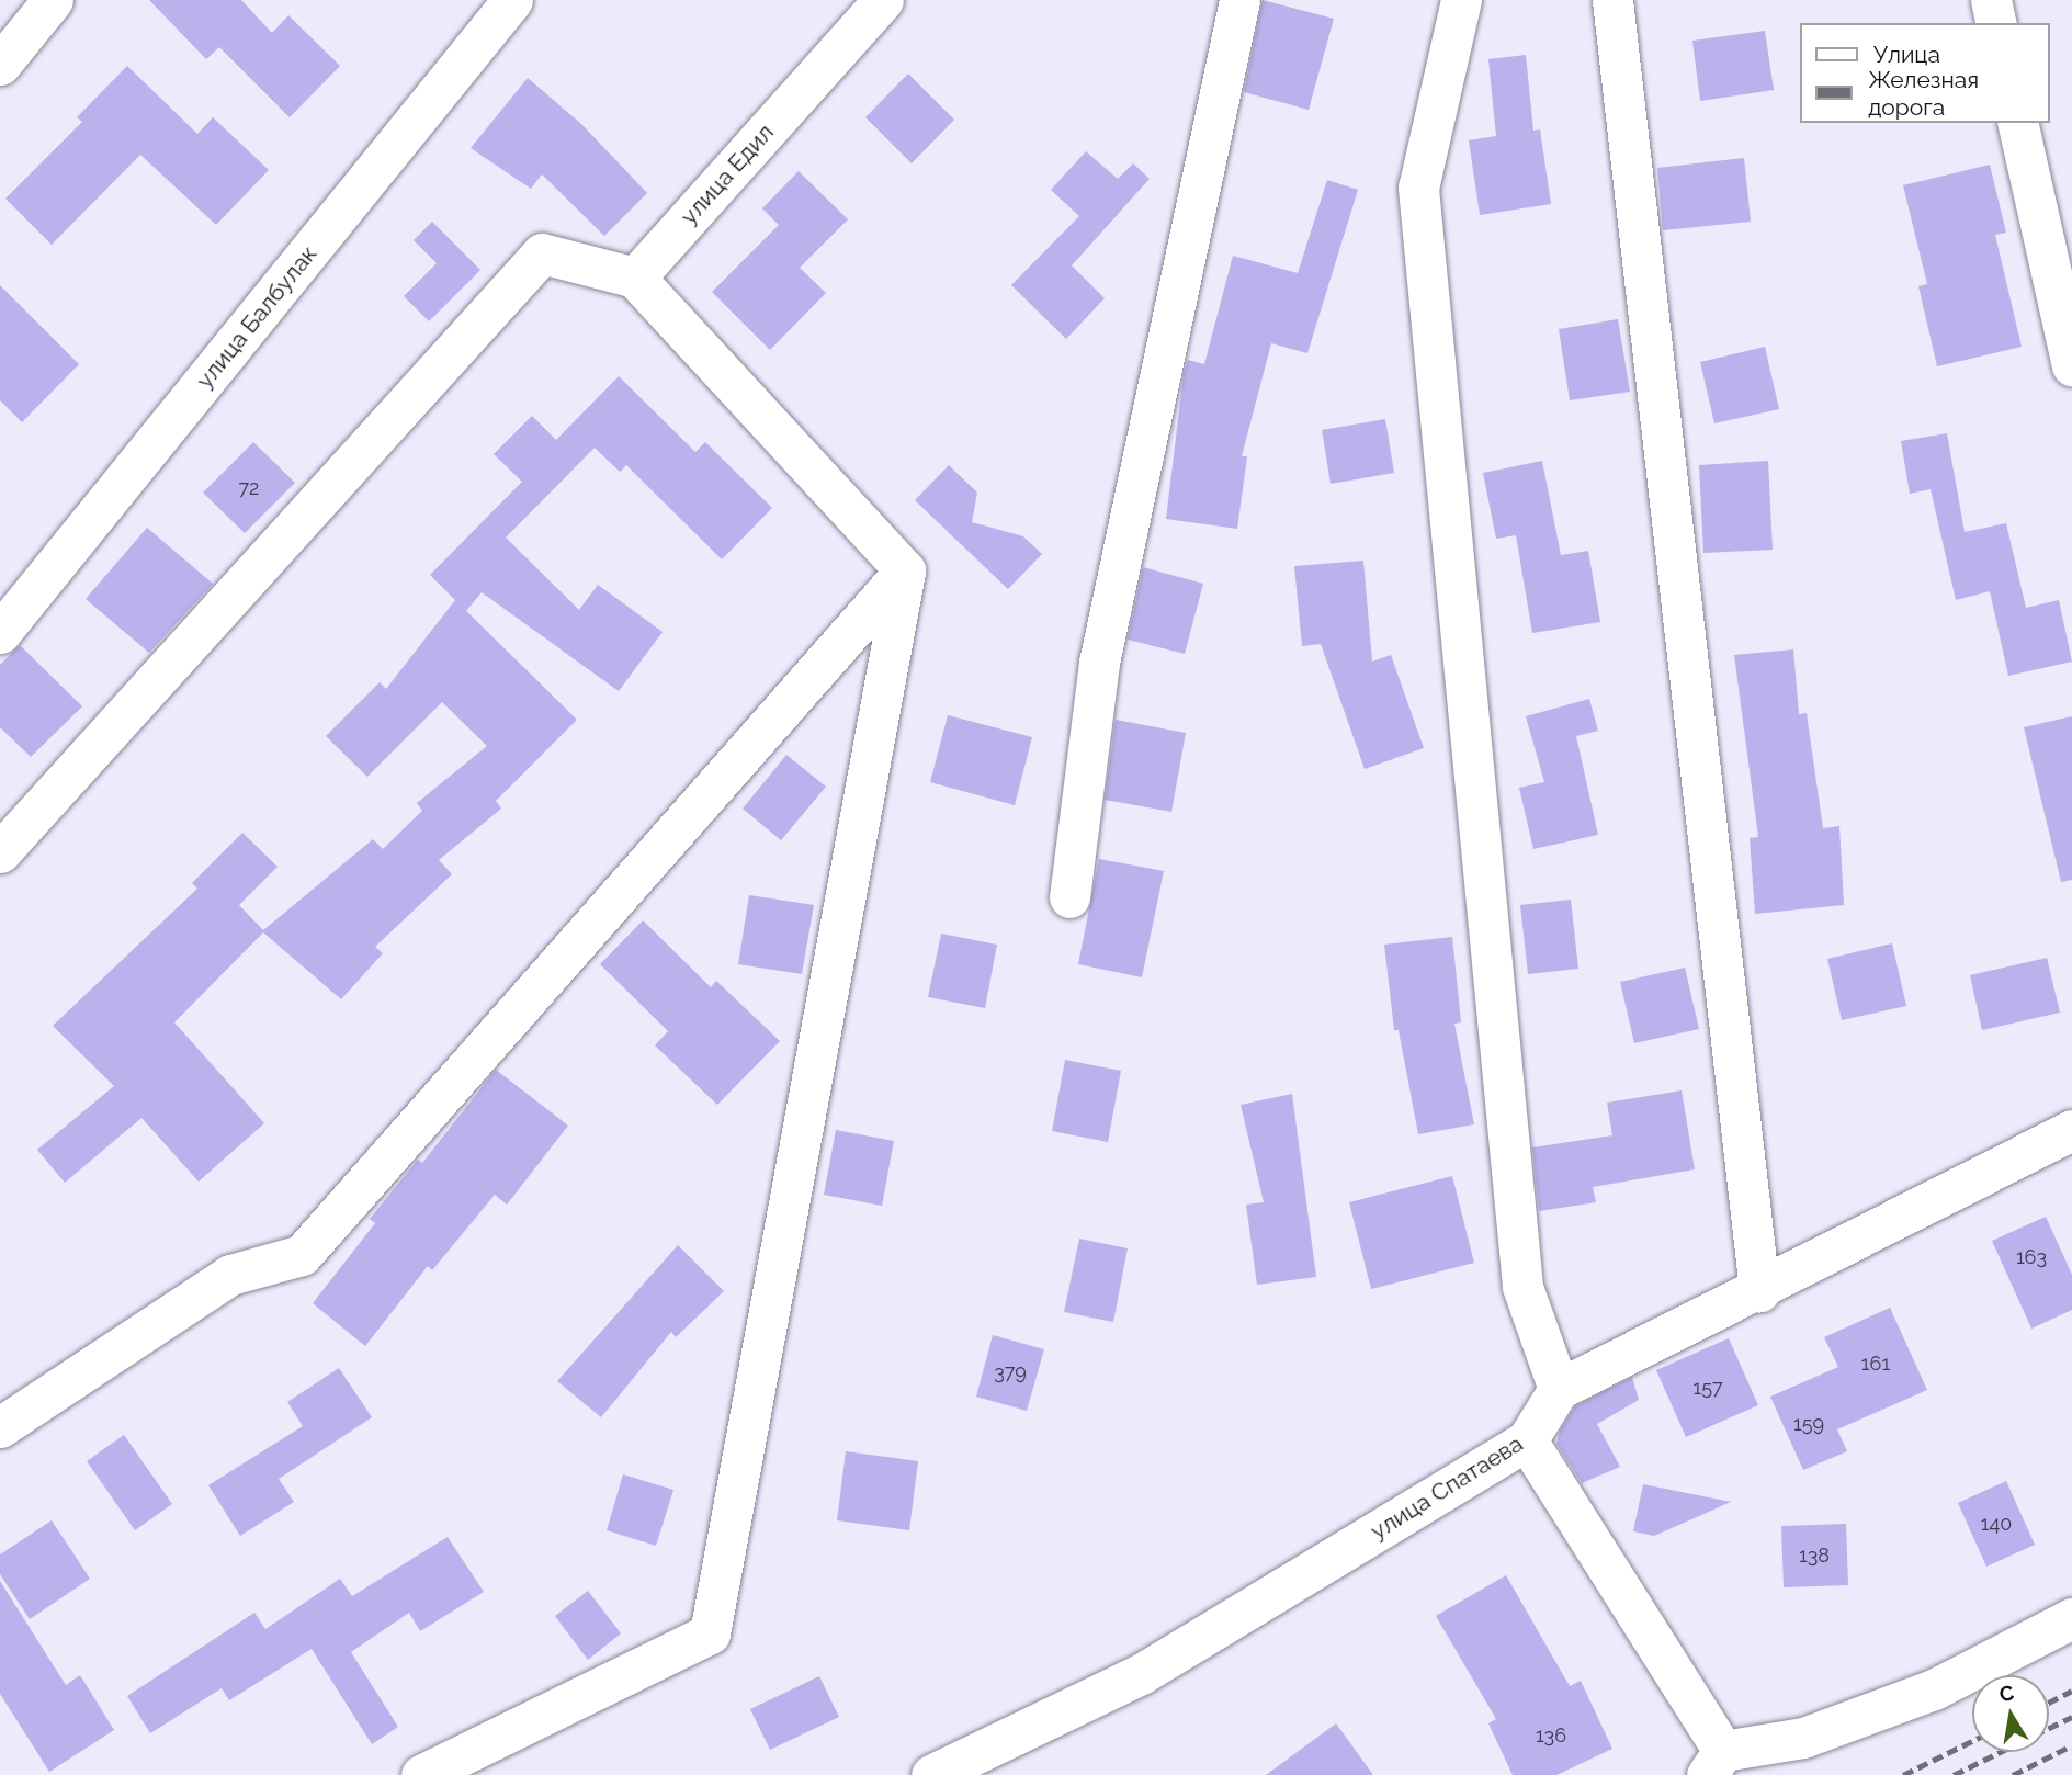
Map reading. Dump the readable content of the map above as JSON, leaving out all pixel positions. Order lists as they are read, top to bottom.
{
  "streets": {
    "street": ["улица Едил", "улица Балбулак", "улица Спатаева"]
  },
  "house_numbers": [
    "72",
    "163",
    "161",
    "379",
    "157",
    "159",
    "140",
    "138",
    "136"
  ],
  "legend": ["Улица", "Железная дорога"],
  "north": "top"
}
